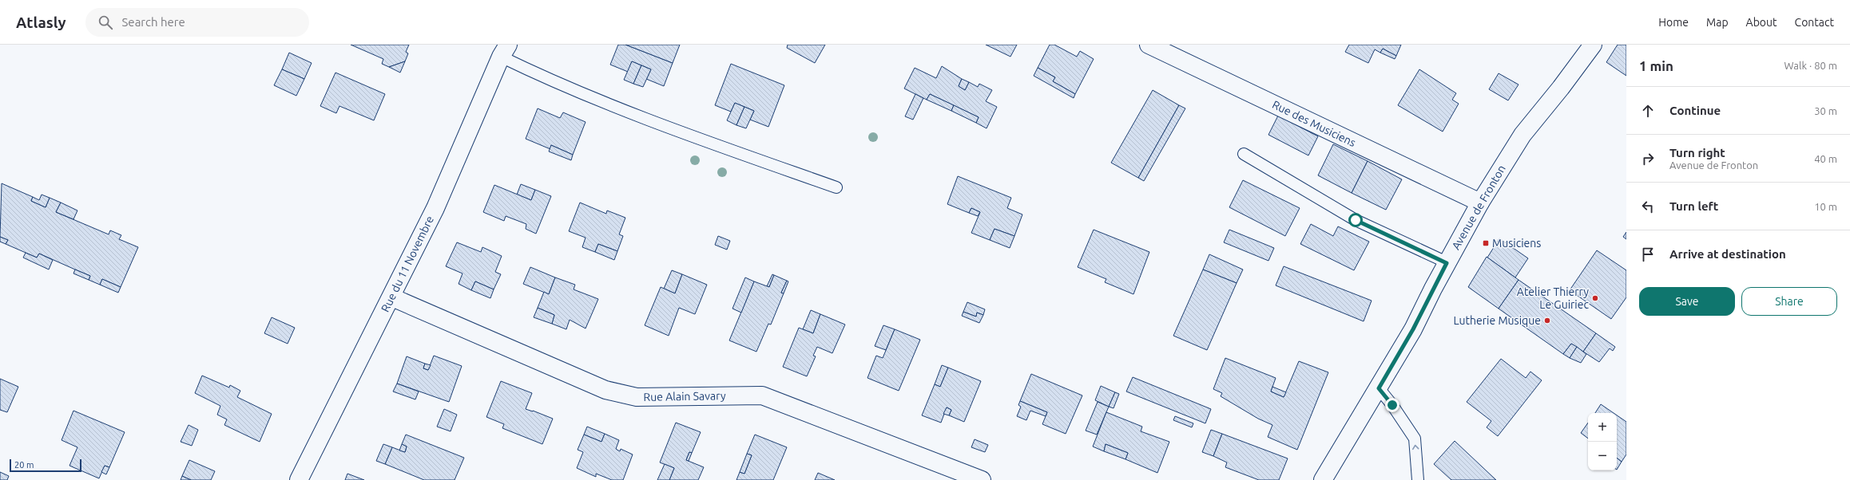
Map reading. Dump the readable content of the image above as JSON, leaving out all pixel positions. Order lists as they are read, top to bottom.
{
  "streets": {
    "street": [
      "Rue des Musiciens",
      "Avenue de Fronton",
      "Rue du 11 Novembre",
      "Rue Alain Savary"
    ]
  },
  "crossings": [
    ["Rue des Musiciens", "Avenue de Fronton"],
    ["Rue du 11 Novembre", "Rue Alain Savary"]
  ],
  "places": {
    "transit": ["Musiciens"],
    "other": ["Atelier Thierry Le Guiriec", "Lutherie Musique"]
  },
  "scale_bar": "20 m",
  "page": {
    "header": "Atlasly",
    "search": "Search here",
    "nav": [
      "Home",
      "Map",
      "About",
      "Contact"
    ],
    "heading": ["1 min", "Walk · 80 m"],
    "list": [
      ["Continue", "30 m"],
      ["Turn right", "Avenue de Fronton", "40 m"],
      ["Turn left", "10 m"],
      "Arrive at destination"
    ],
    "buttons": ["Save", "Share"],
    "map_buttons": ["+", "−"],
    "scale": "20 m"
  }
}
